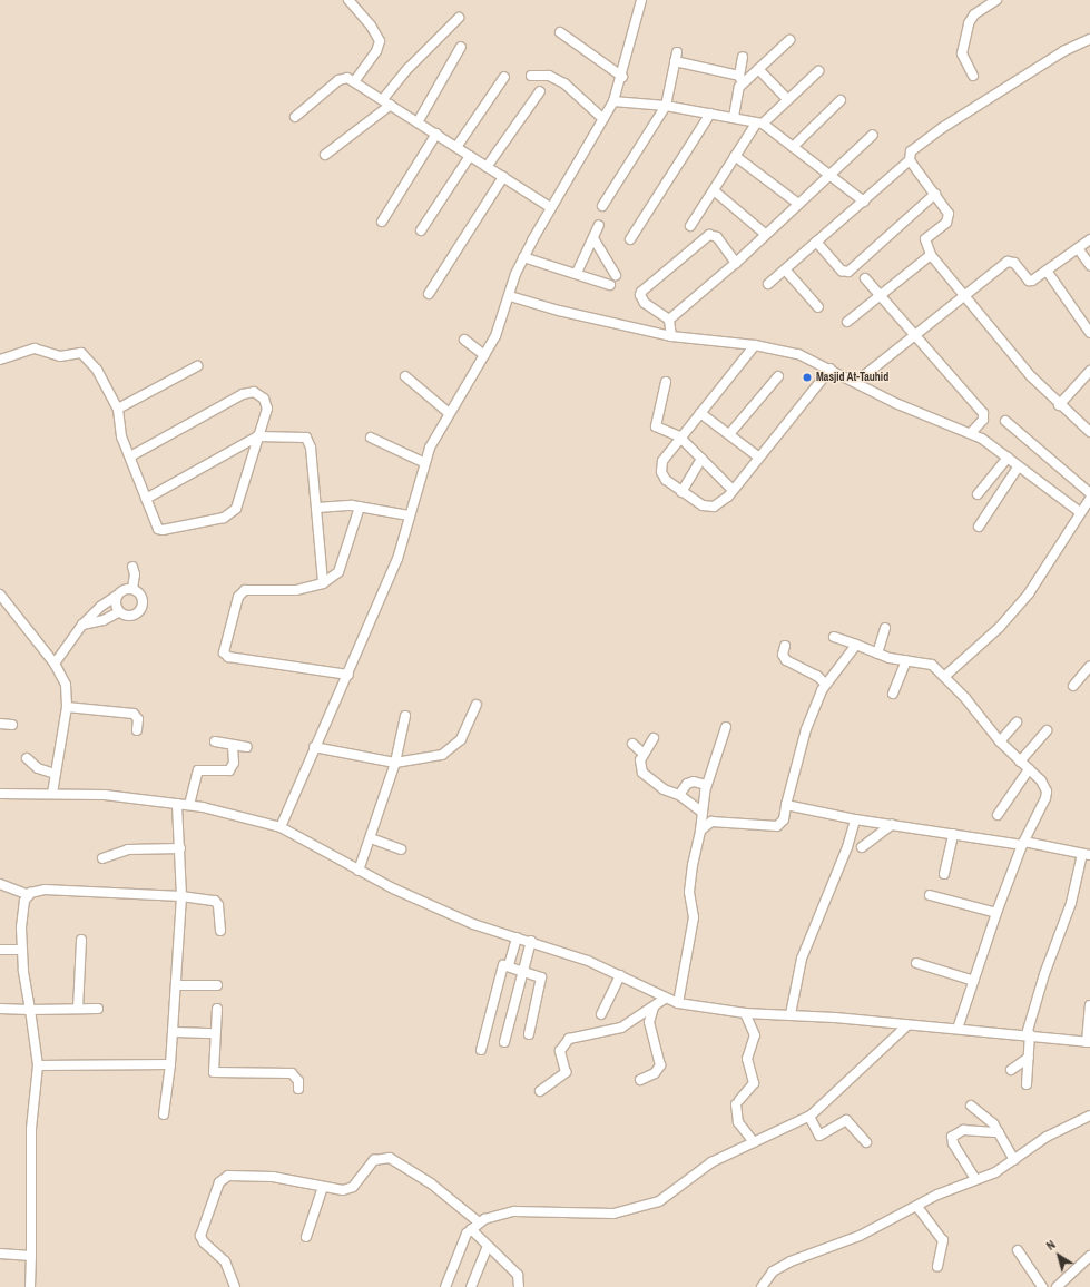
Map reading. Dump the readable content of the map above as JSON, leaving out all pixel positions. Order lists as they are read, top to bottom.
{
  "places": ["Masjid At-Tauhid"],
  "north": "top left"
}
